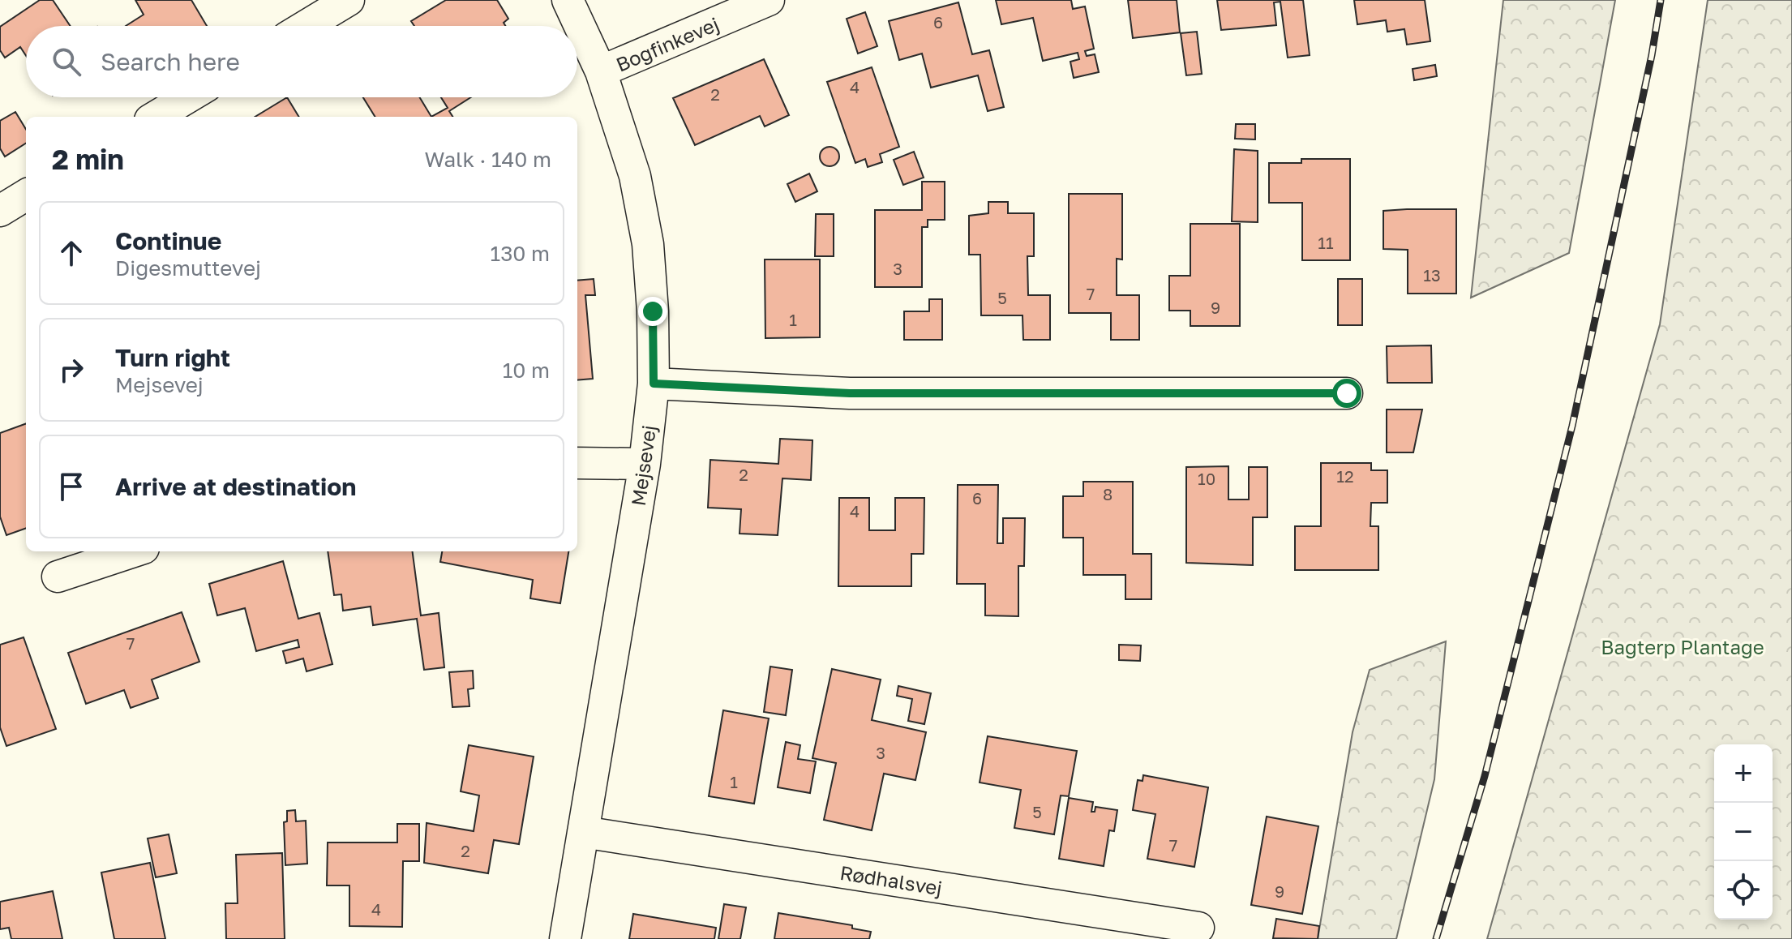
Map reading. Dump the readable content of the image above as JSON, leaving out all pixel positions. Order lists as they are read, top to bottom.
{
  "streets": {
    "street": ["Bogfinkevej", "Mejsevej", "Rødhalsvej"]
  },
  "crossings": [
    ["Bogfinkevej", "Mejsevej"],
    ["Mejsevej", "Rødhalsvej"]
  ],
  "parks": ["Bagterp Plantage"],
  "house_numbers": [
    "6",
    "4",
    "2",
    "11",
    "3",
    "13",
    "7",
    "5",
    "9",
    "1",
    "2",
    "12",
    "10",
    "8",
    "6",
    "4",
    "7",
    "3",
    "1",
    "5",
    "7",
    "2",
    "9",
    "4"
  ],
  "page": {
    "search": "Search here",
    "heading": ["2 min", "Walk · 140 m"],
    "list": [
      ["Continue", "Digesmuttevej", "130 m"],
      ["Turn right", "Mejsevej", "10 m"],
      "Arrive at destination"
    ],
    "map_buttons": ["+", "−"]
  }
}
